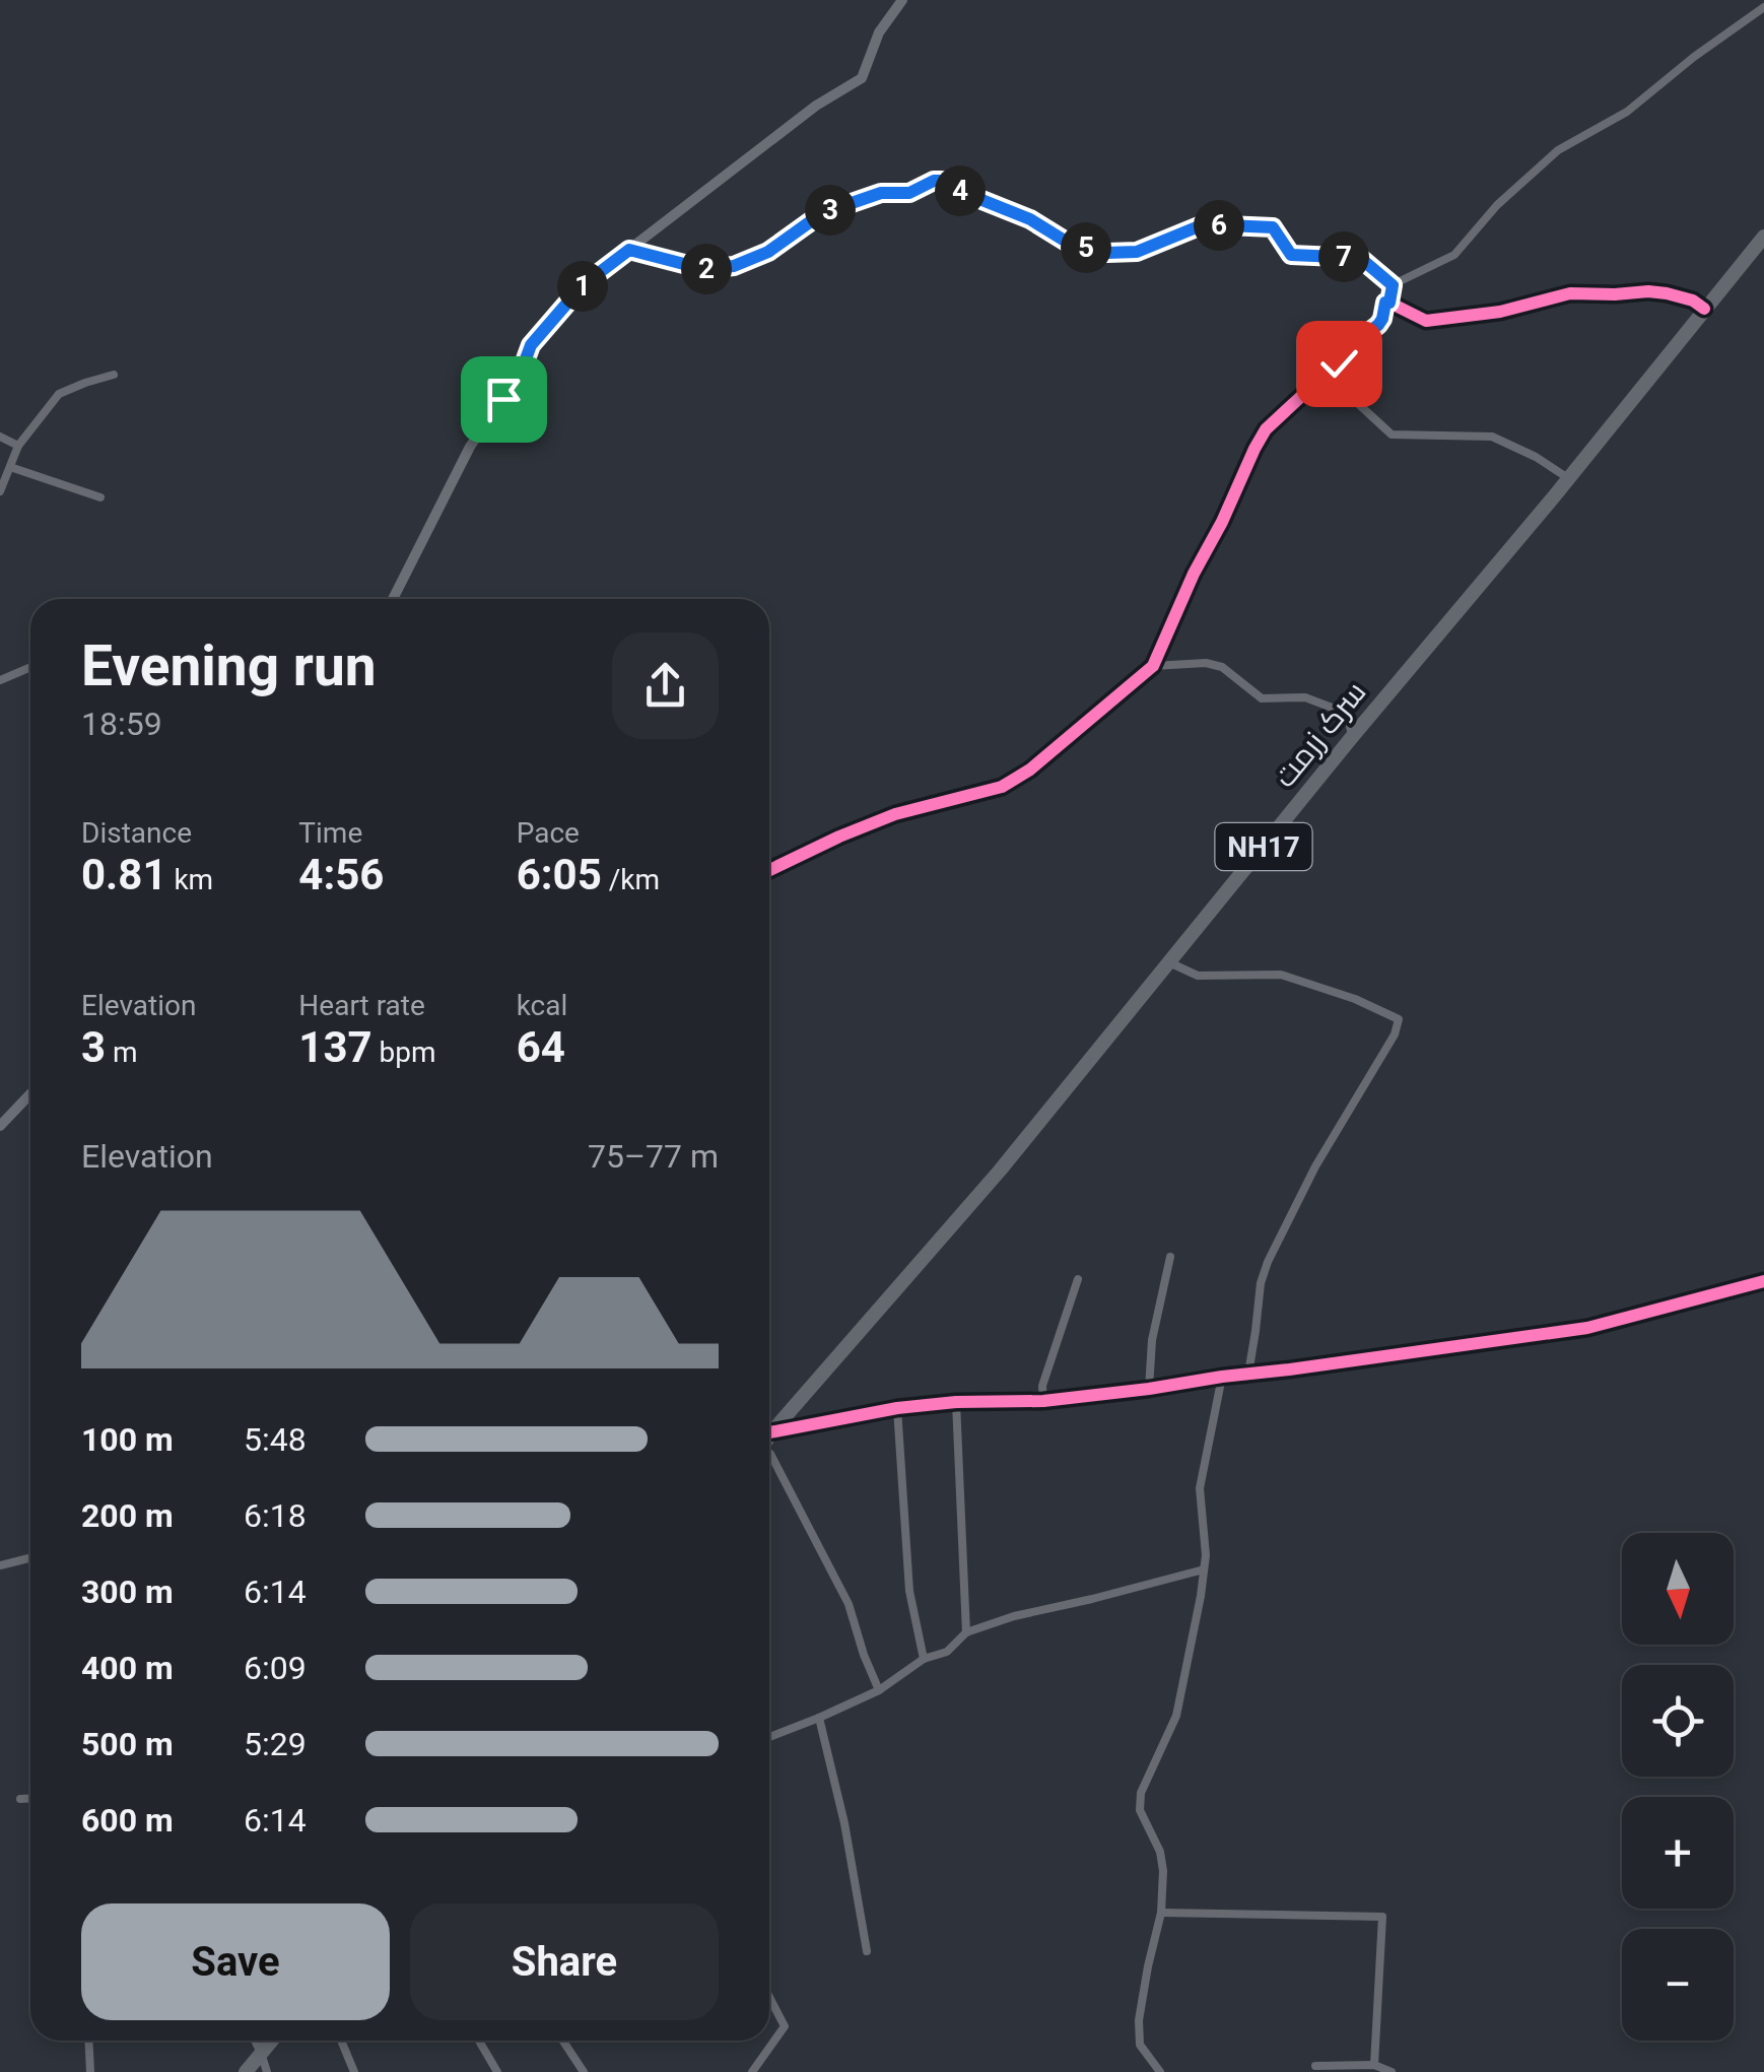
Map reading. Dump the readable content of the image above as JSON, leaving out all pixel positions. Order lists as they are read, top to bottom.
{
  "streets": {
    "highway": ["سرک زرمت", "NH17"]
  },
  "north": "bottom",
  "page": {
    "pins": [
      "4",
      "3",
      "6",
      "5",
      "7",
      "2",
      "1"
    ],
    "heading": ["Evening run", "18:59"],
    "stats": [
      ["Distance", "0.81 km"],
      ["Time", "4:56"],
      ["Pace", "6:05 /km"],
      ["Elevation", "3 m"],
      ["Heart rate", "137 bpm"],
      ["kcal", "64"]
    ],
    "chart": ["Elevation", "75–77 m"],
    "list": [
      {
        "name": "100 m",
        "note": "5:48"
      },
      {
        "name": "200 m",
        "note": "6:18"
      },
      {
        "name": "300 m",
        "note": "6:14"
      },
      {
        "name": "400 m",
        "note": "6:09"
      },
      {
        "name": "500 m",
        "note": "5:29"
      },
      {
        "name": "600 m",
        "note": "6:14"
      }
    ],
    "map_buttons": ["+", "−"],
    "buttons": ["Save", "Share"]
  }
}
